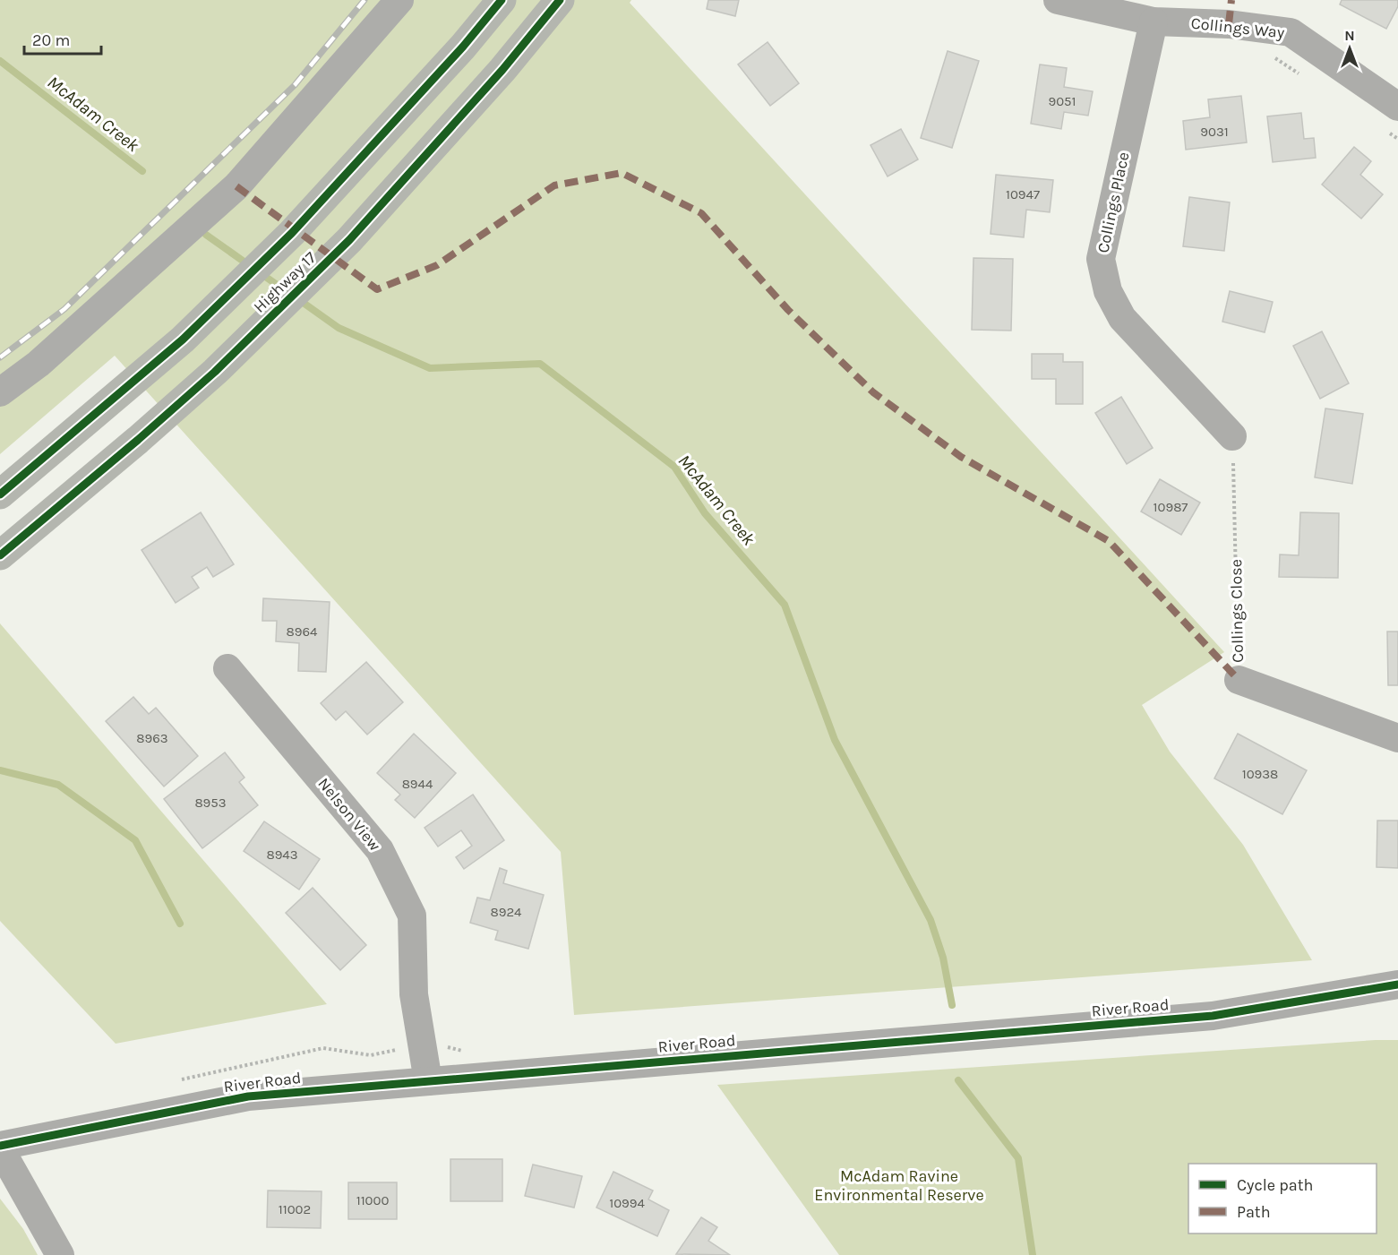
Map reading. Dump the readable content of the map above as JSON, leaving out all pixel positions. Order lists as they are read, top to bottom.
{
  "streets": {
    "highway": ["Highway 17"],
    "street": [
      "Collings Way",
      "Collings Place",
      "Collings Close",
      "Nelson View",
      "River Road"
    ]
  },
  "crossings": [
    ["Collings Way", "Collings Place"],
    ["Collings Place", "Collings Close"],
    ["Nelson View", "River Road"]
  ],
  "water": ["McAdam Creek"],
  "parks": ["McAdam Ravine Environmental Reserve"],
  "house_numbers": [
    "9051",
    "9031",
    "10947",
    "10987",
    "8964",
    "8963",
    "10938",
    "8944",
    "8953",
    "8943",
    "8924",
    "11000",
    "10994",
    "11002"
  ],
  "legend": ["Cycle path", "Path"],
  "scale_bar": "20 m",
  "north": "top"
}
